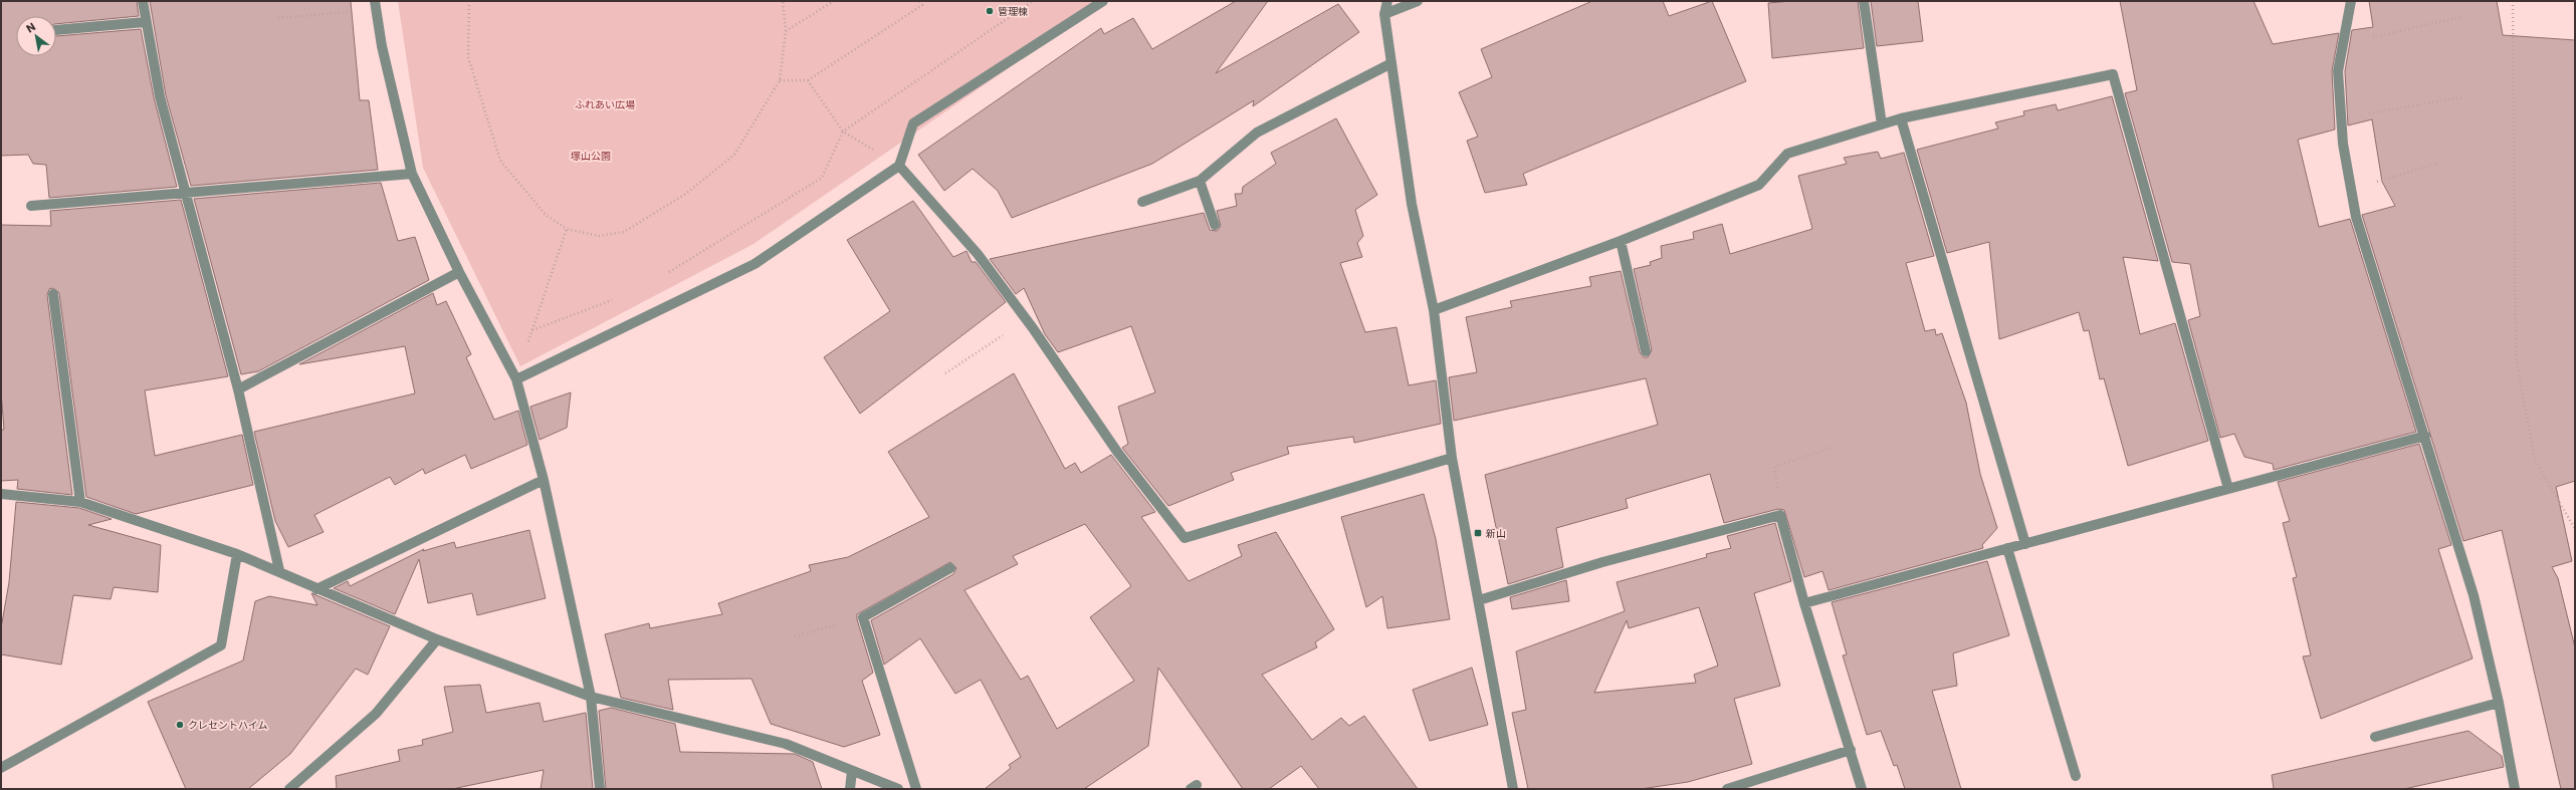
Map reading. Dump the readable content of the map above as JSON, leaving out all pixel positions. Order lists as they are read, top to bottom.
{
  "parks": ["ふれあい広場", "塚山公園"],
  "places": {
    "other": ["管理棟", "クレセントハイム"],
    "transit": ["新山"]
  },
  "north": "top left"
}
